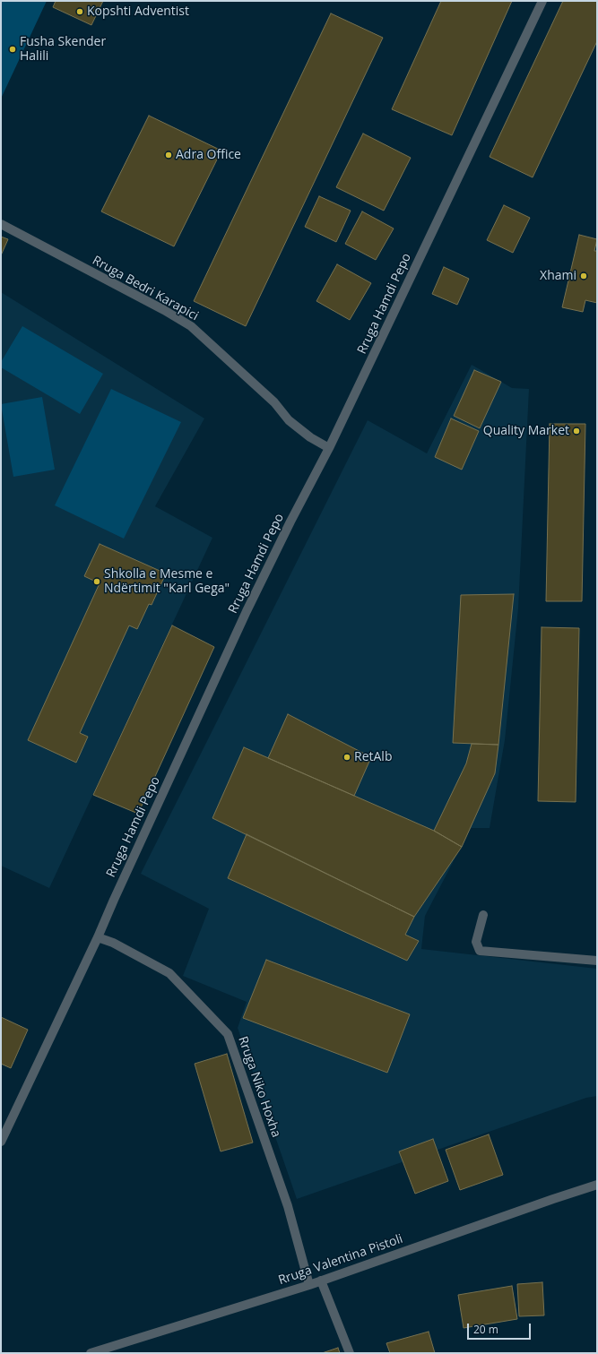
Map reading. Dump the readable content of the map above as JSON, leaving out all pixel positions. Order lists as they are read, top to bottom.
{
  "streets": {
    "street": [
      "Rruga Bedri Karapici",
      "Rruga Hamdi Pepo",
      "Rruga Niko Hoxha",
      "Rruga Valentina Pistoli"
    ]
  },
  "crossings": [
    ["Rruga Bedri Karapici", "Rruga Hamdi Pepo"],
    ["Rruga Hamdi Pepo", "Rruga Niko Hoxha"],
    ["Rruga Niko Hoxha", "Rruga Valentina Pistoli"]
  ],
  "places": [
    "Kopshti Adventist",
    "Fusha Skender Halili",
    "Adra Office",
    "Xhami",
    "Quality Market",
    "Shkolla e Mesme e Ndërtimit \"Karl Gega\"",
    "RetAlb"
  ],
  "scale_bar": "20 m"
}
